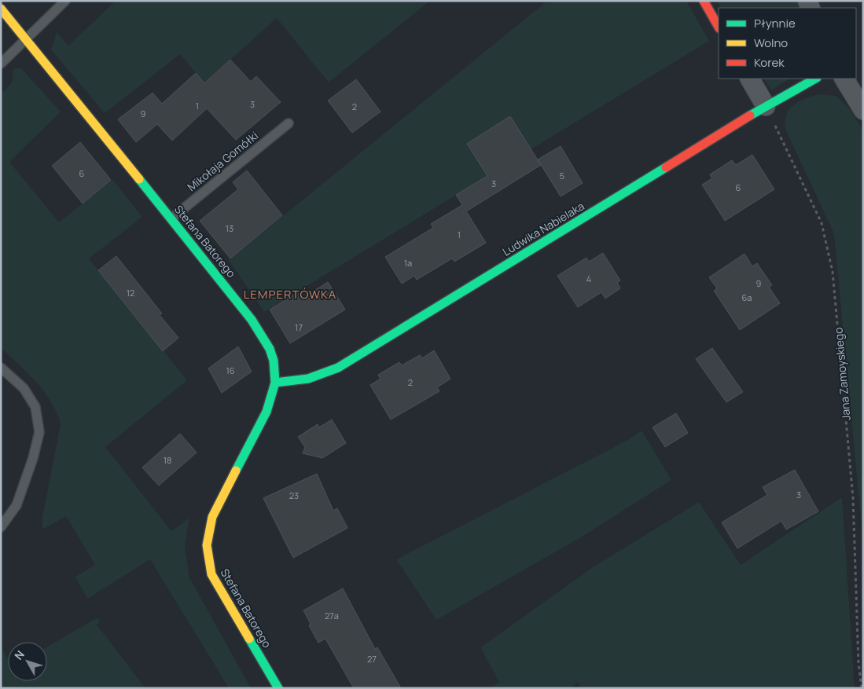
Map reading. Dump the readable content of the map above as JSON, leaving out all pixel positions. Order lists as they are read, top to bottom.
{
  "streets": {
    "street": ["Ludwika Nabielaka", "Stefana Batorego"],
    "lane": ["Mikołaja Gomółki"],
    "path": ["Jana Zamoyskiego"]
  },
  "crossings": [
    ["Mikołaja Gomółki", "Stefana Batorego"],
    ["Ludwika Nabielaka", "Stefana Batorego"],
    ["Ludwika Nabielaka", "Jana Zamoyskiego"]
  ],
  "districts": ["LEMPERTÓWKA"],
  "house_numbers": [
    "3",
    "1",
    "2",
    "9",
    "6",
    "5",
    "3",
    "6",
    "13",
    "1",
    "1a",
    "4",
    "9",
    "12",
    "6a",
    "17",
    "16",
    "2",
    "18",
    "3",
    "23",
    "27a",
    "27"
  ],
  "legend": ["Płynnie", "Wolno", "Korek"],
  "north": "top left"
}
